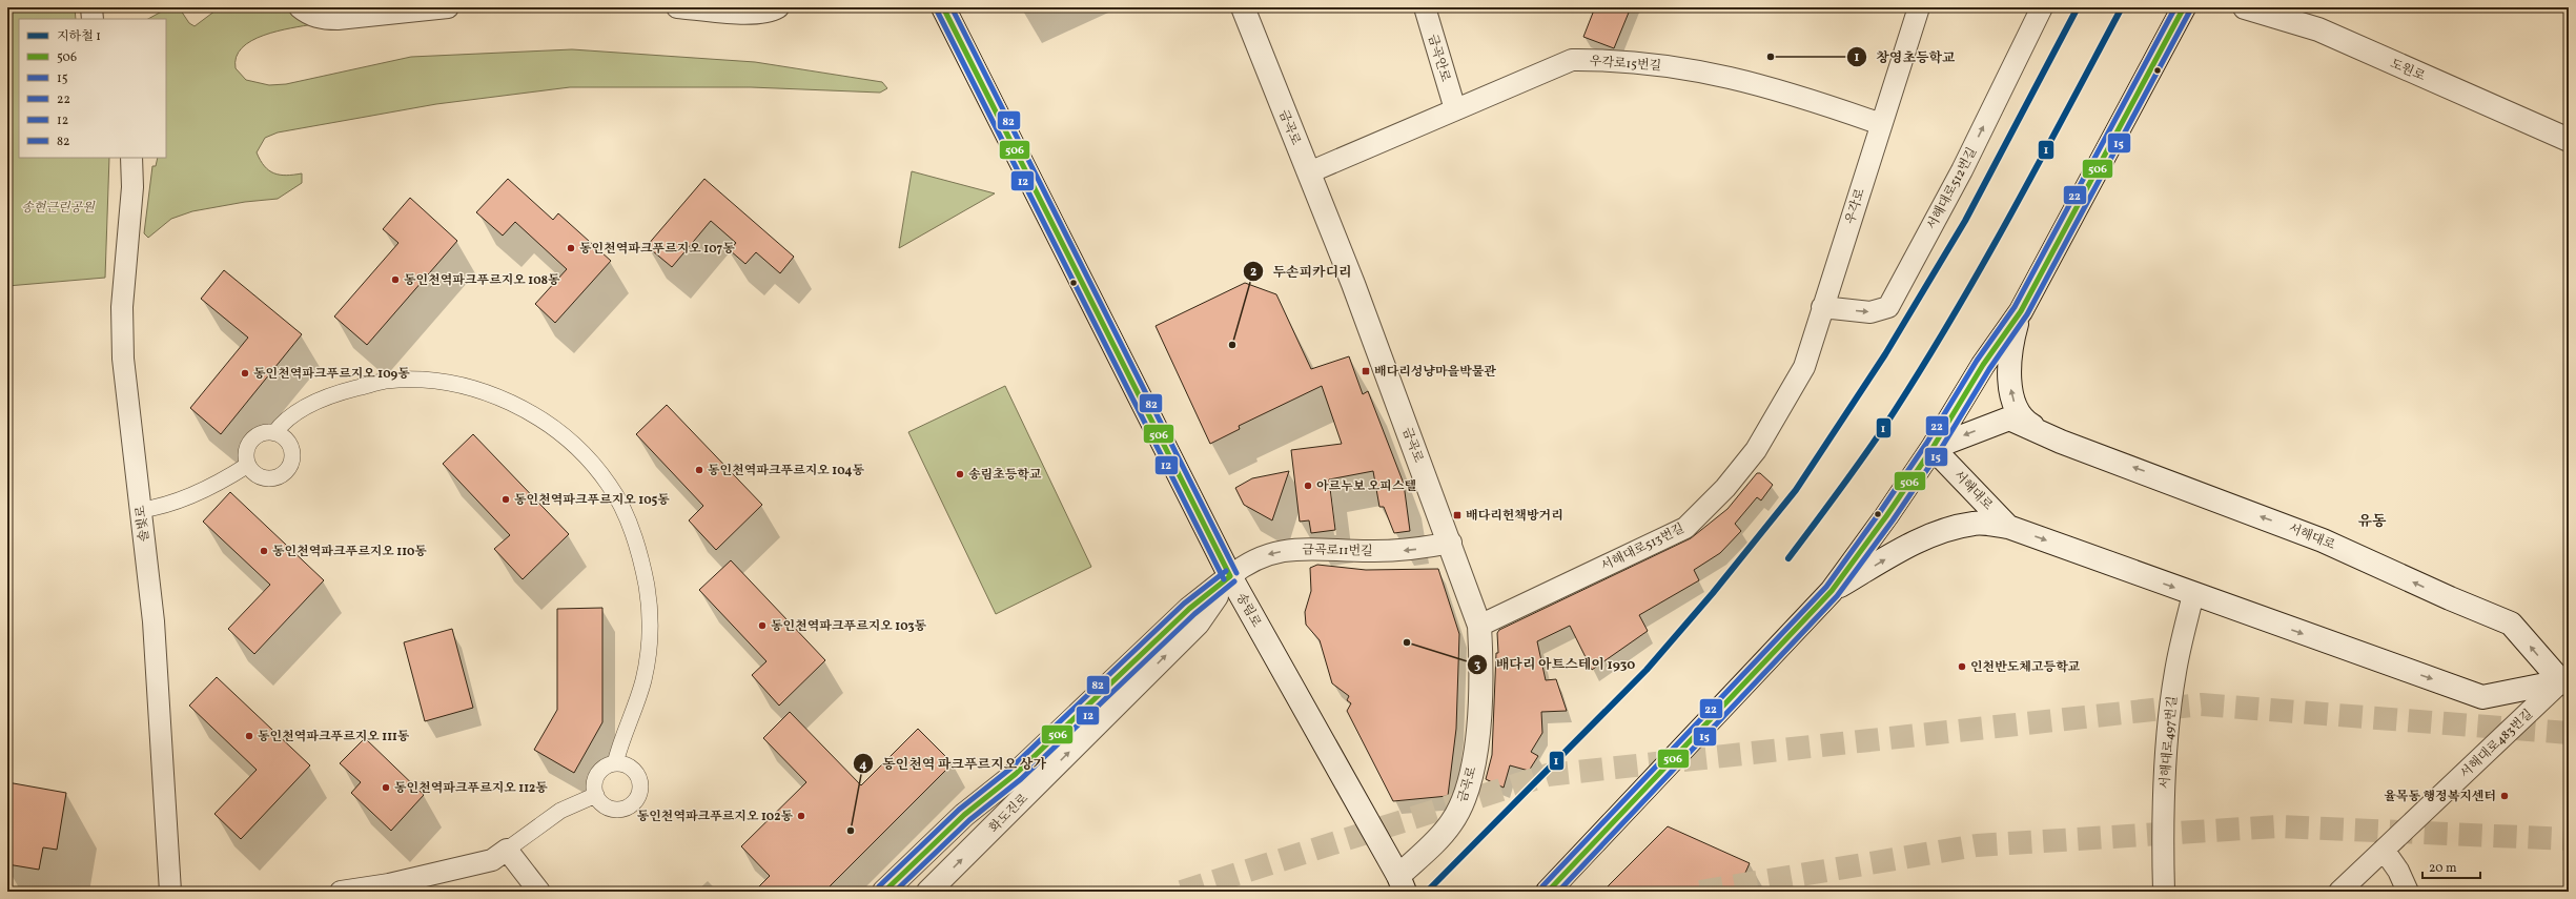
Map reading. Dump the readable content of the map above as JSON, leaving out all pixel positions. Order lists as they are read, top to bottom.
{
  "streets": {
    "main road": [
      "도원로",
      "금곡로",
      "서해대로",
      "송림로",
      "화도진로"
    ],
    "street": [
      "금곡안로",
      "우각로15번길",
      "서해대로512번길",
      "우각로",
      "솔빛로",
      "서해대로513번길",
      "금곡로11번길",
      "서해대로497번길",
      "서해대로483번길"
    ]
  },
  "crossings": [
    ["금곡안로", "우각로15번길"],
    ["우각로15번길", "금곡로"],
    ["우각로15번길", "우각로"],
    ["금곡로", "서해대로513번길"],
    ["금곡로", "금곡로11번길"],
    ["금곡로", "송림로"],
    ["서해대로512번길", "우각로"],
    ["우각로", "서해대로513번길"],
    ["서해대로", "서해대로497번길"],
    ["서해대로", "서해대로483번길"],
    ["금곡로11번길", "송림로"],
    ["금곡로11번길", "화도진로"],
    ["송림로", "화도진로"]
  ],
  "one_way": ["서해대로512번길", "금곡로11번길"],
  "districts": ["유동"],
  "parks": ["송현근린공원"],
  "places": {
    "other": [
      "창영초등학교",
      "동인천역파크푸르지오 107동",
      "동인천역파크푸르지오 108동",
      "두손피카디리",
      "동인천역파크푸르지오 109동",
      "동인천역파크푸르지오 104동",
      "송림초등학교",
      "아르누보 오피스텔",
      "동인천역파크푸르지오 105동",
      "동인천역파크푸르지오 110동",
      "동인천역파크푸르지오 103동",
      "배다리 아트스테이 1930",
      "인천반도체고등학교",
      "동인천역파크푸르지오 111동",
      "동인천역파크푸르지오 112동",
      "율목동 행정복지센터",
      "동인천역파크푸르지오 102동",
      "동인천역 파크푸르지오 상가"
    ],
    "transit": ["배다리성냥마을박물관", "배다리헌책방거리"]
  },
  "lines": [
    "metro line 1",
    "transit line 506",
    "transit line 22",
    "transit line 82",
    "transit line 15",
    "transit line 12"
  ],
  "legend": [
    "지하철 1",
    "506",
    "15",
    "22",
    "12",
    "82"
  ],
  "scale_bar": "20 m"
}
